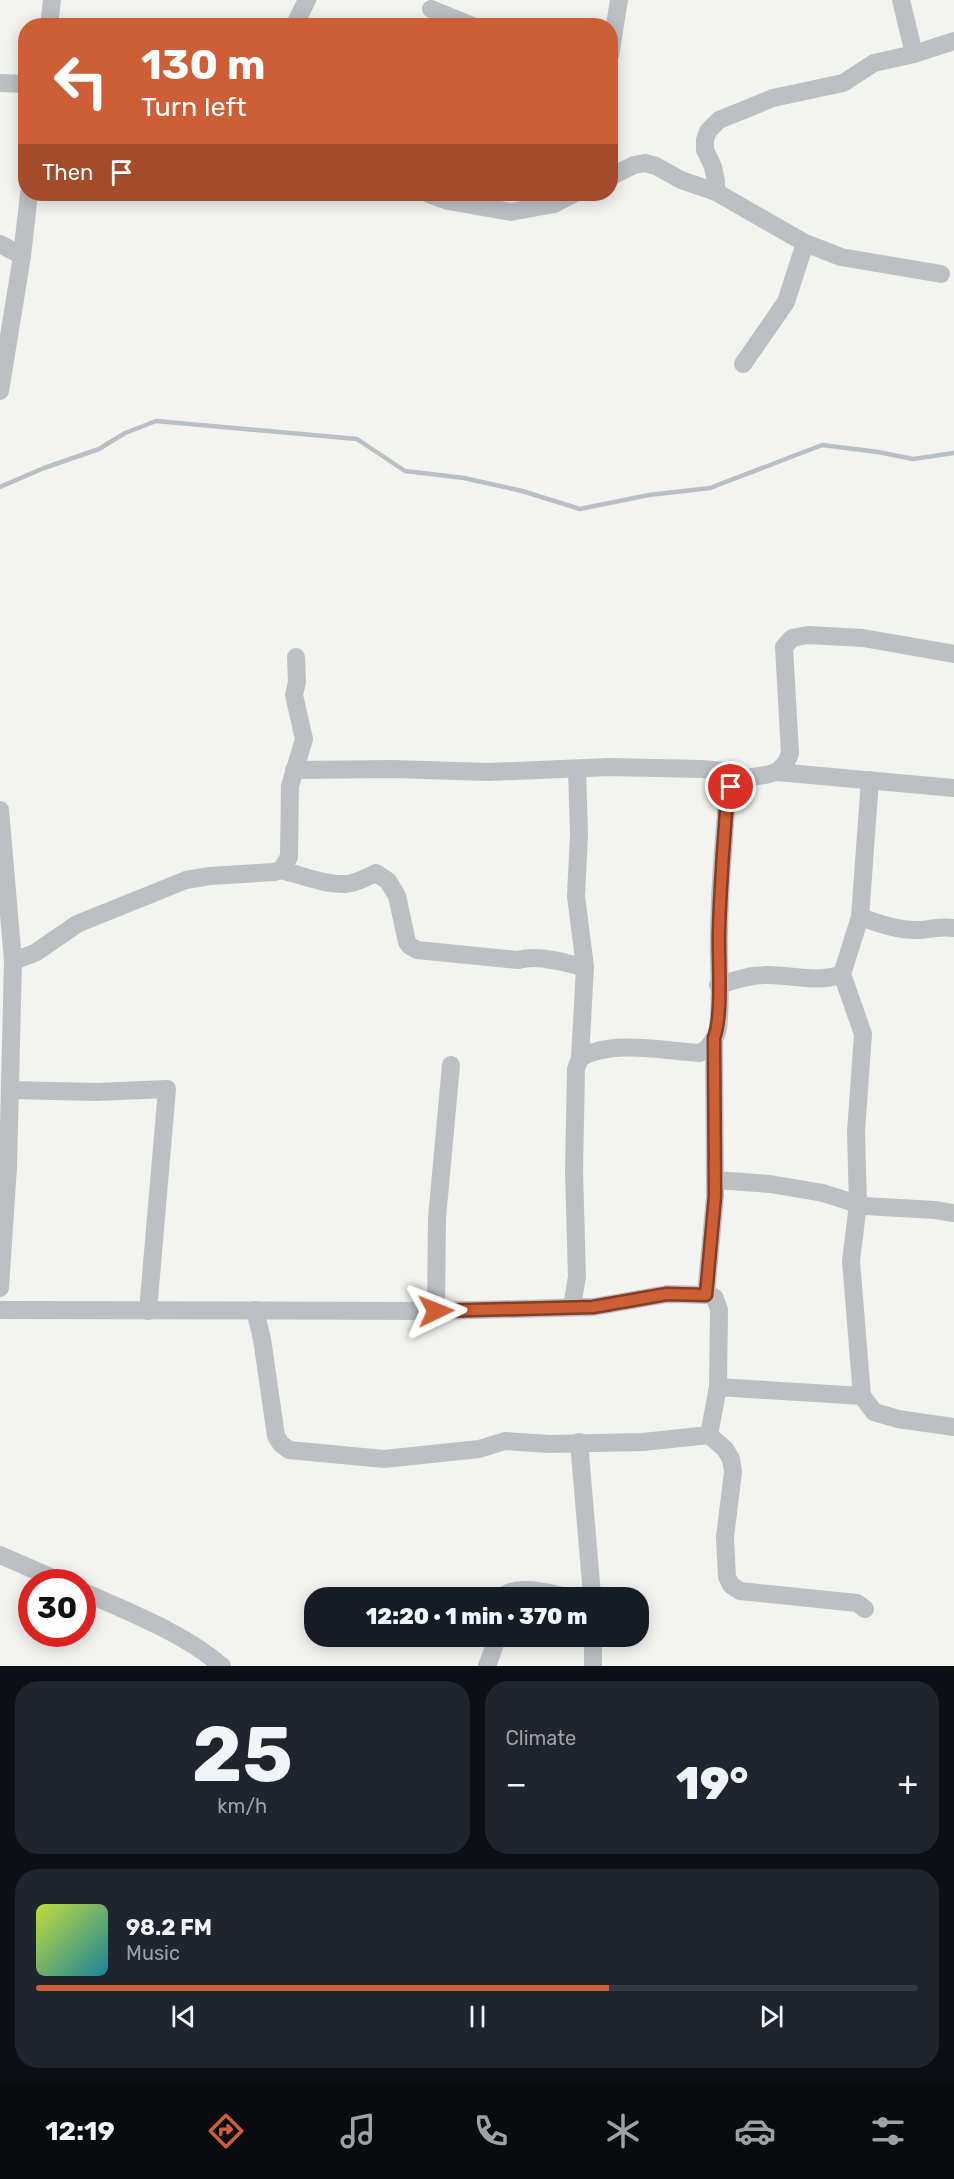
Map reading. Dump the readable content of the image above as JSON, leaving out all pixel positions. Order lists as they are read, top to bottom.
{
  "page": {
    "turn": ["130 m", "Turn left"],
    "then": "Then",
    "limit": "30",
    "trip": "12:20 · 1 min · 370 m",
    "tile": [
      ["25", "km/h"],
      "Climate"
    ],
    "heat": ["−", "19°", "+"],
    "song": ["98.2 FM", "Music"],
    "tabs": "12:19"
  }
}
